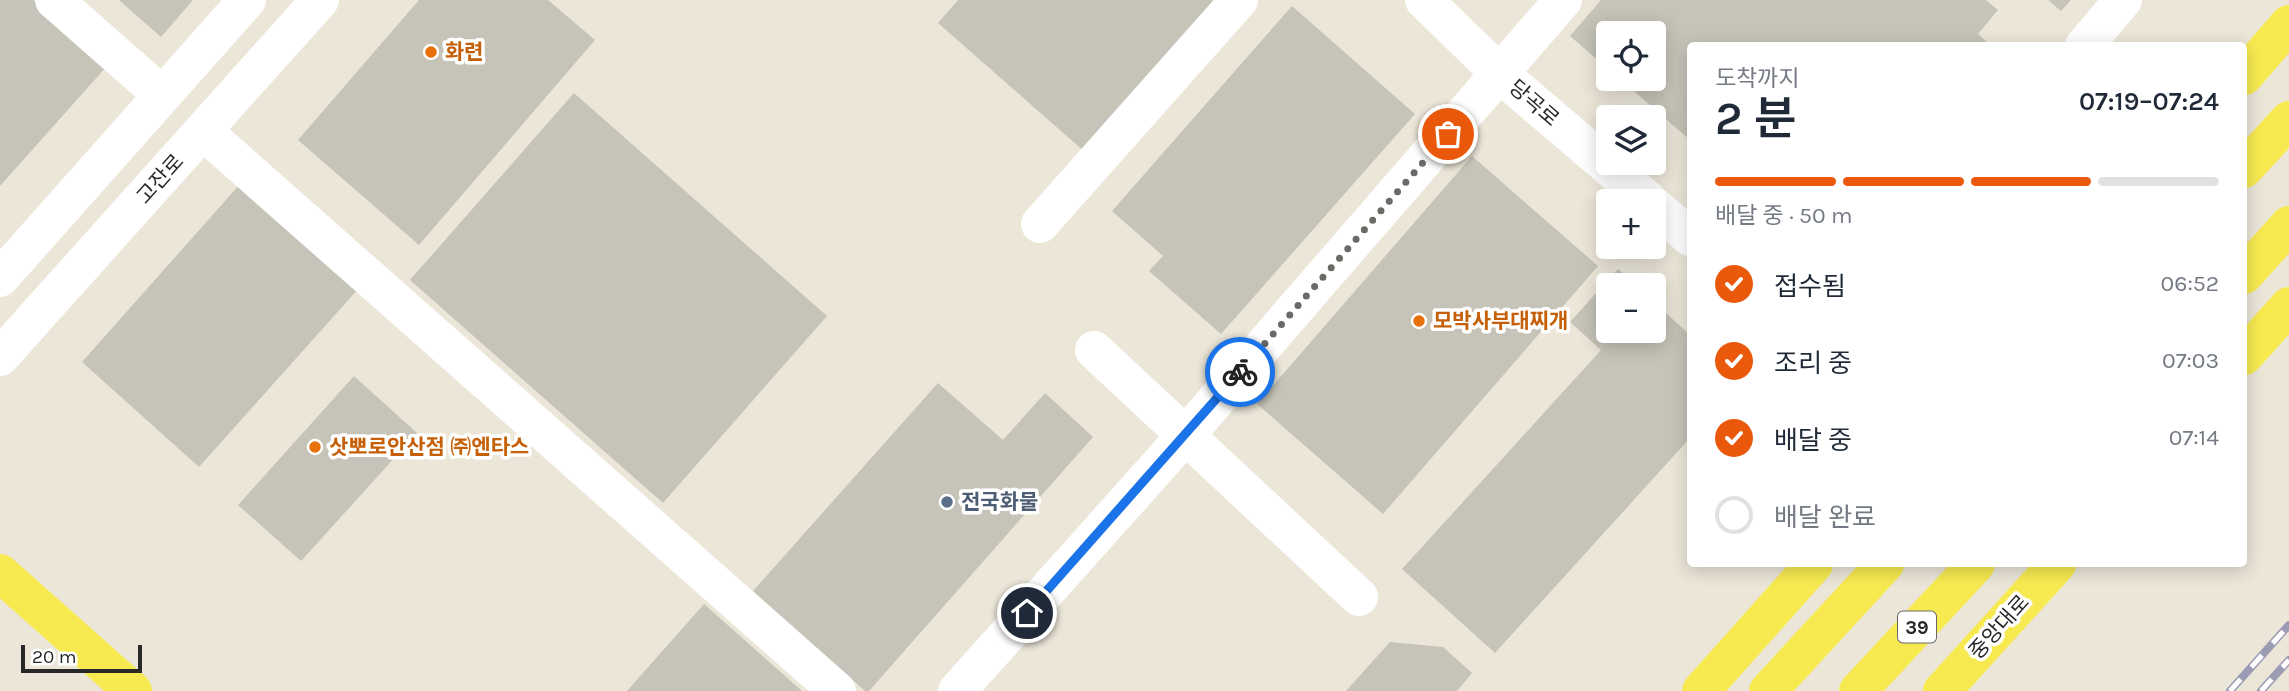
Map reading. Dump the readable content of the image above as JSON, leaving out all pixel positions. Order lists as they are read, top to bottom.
{
  "streets": {
    "main road": ["39", "중앙대로"],
    "street": ["당곡로", "고잔로"]
  },
  "places": [
    "화련",
    "모박사부대찌개",
    "삿뽀로안산점 ㈜엔타스",
    "전국화물"
  ],
  "scale_bar": "20 m",
  "page": {
    "map_buttons": ["+", "−"],
    "heading": ["2 분", "도착까지", "07:19–07:24"],
    "bar": "배달 중 · 50 m",
    "list": [
      ["접수됨", "06:52"],
      ["조리 중", "07:03"],
      ["배달 중", "07:14"],
      "배달 완료"
    ],
    "scale": "20 m"
  }
}
